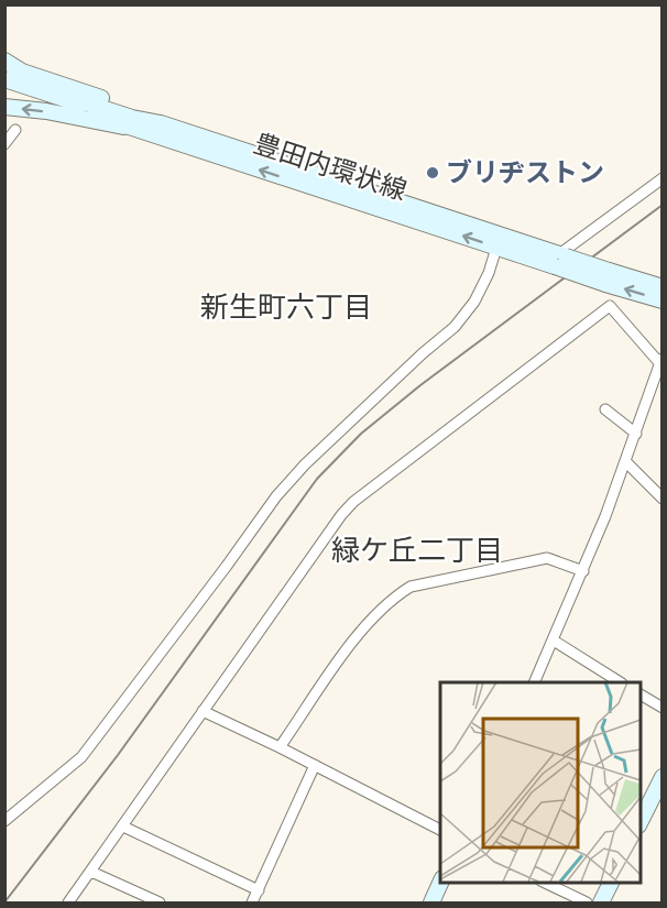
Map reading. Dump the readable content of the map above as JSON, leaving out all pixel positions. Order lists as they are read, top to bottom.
{
  "streets": {
    "street": ["豊田内環状線"]
  },
  "districts": ["新生町六丁目", "緑ケ丘二丁目"],
  "places": ["ブリヂストン"]
}
